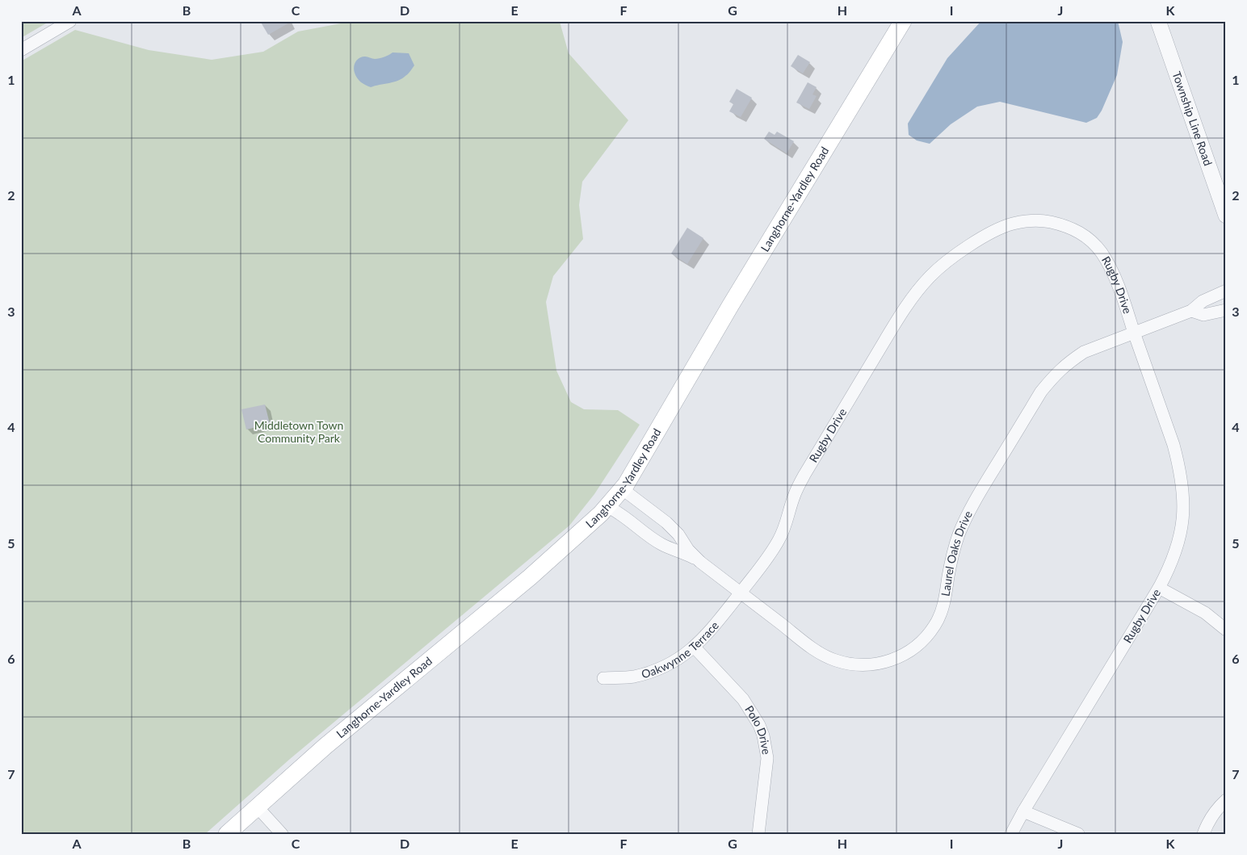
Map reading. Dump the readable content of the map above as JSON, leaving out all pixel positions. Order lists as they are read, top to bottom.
{
  "streets": {
    "main road": ["Langhorne-Yardley Road"],
    "street": [
      "Township Line Road",
      "Rugby Drive",
      "Laurel Oaks Drive",
      "Oakwynne Terrace",
      "Polo Drive"
    ]
  },
  "crossings": [
    ["Langhorne-Yardley Road", "Laurel Oaks Drive"],
    ["Rugby Drive", "Laurel Oaks Drive"],
    ["Rugby Drive", "Oakwynne Terrace"],
    ["Laurel Oaks Drive", "Oakwynne Terrace"],
    ["Oakwynne Terrace", "Polo Drive"]
  ],
  "parks": ["Middletown Town Community Park"],
  "grid": {
    "columns": [
      "A",
      "B",
      "C",
      "D",
      "E",
      "F",
      "G",
      "H",
      "I",
      "J",
      "K"
    ],
    "rows": [
      "1",
      "2",
      "3",
      "4",
      "5",
      "6",
      "7"
    ]
  }
}
